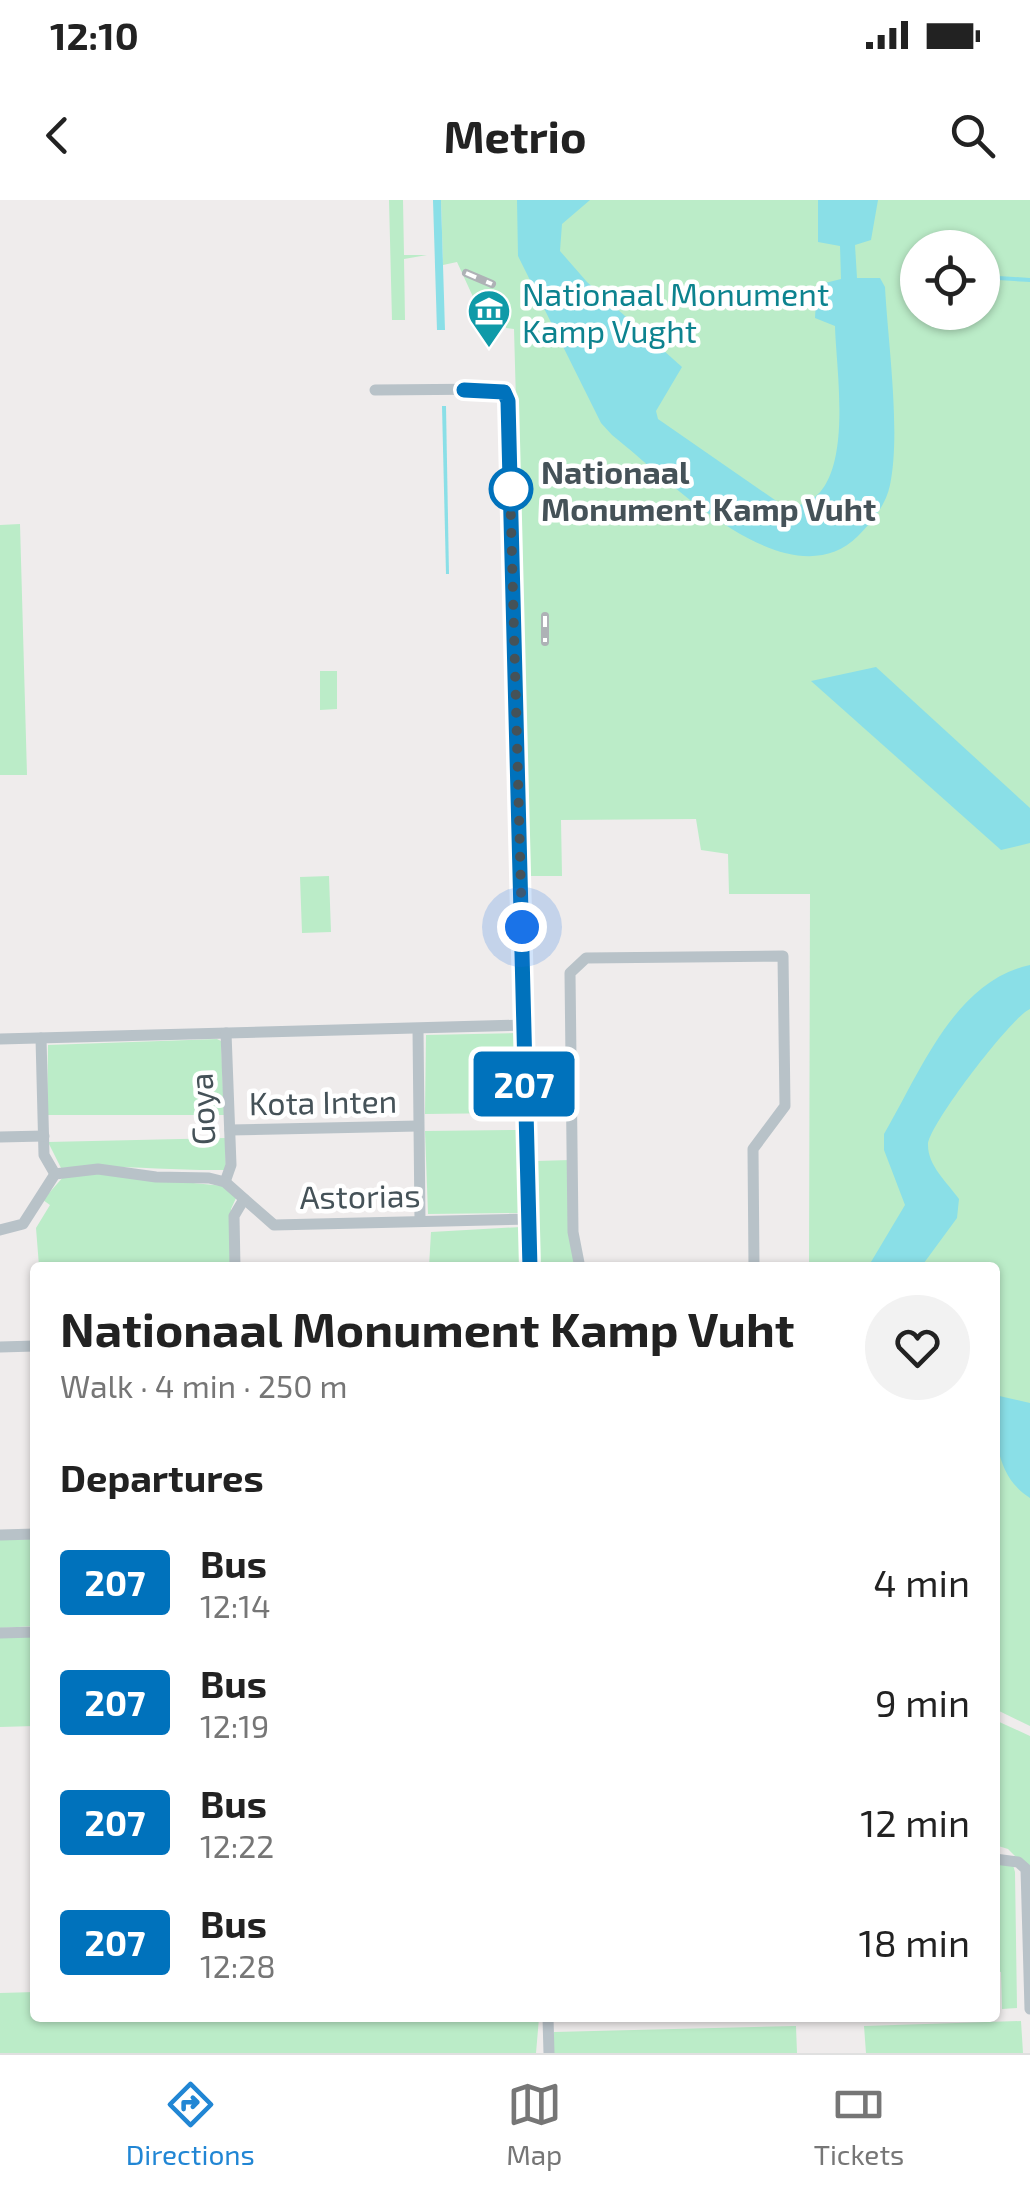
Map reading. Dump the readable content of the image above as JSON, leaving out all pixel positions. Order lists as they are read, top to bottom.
{
  "streets": {
    "street": ["Kota Inten", "Goya", "Astorias"]
  },
  "crossings": [
    ["Kota Inten", "Goya"],
    ["Goya", "Astorias"]
  ],
  "places": {
    "museum": ["Nationaal Monument Kamp Vught"],
    "other": ["Nationaal Monument Kamp Vuht"]
  },
  "lines": ["bus line 207"],
  "page": {
    "status": "12:10",
    "header": "Metrio",
    "on_map": "207",
    "heading": [
      ["Nationaal Monument Kamp Vuht", "Walk · 4 min · 250 m"],
      "Departures"
    ],
    "list": [
      {
        "mark": "207",
        "name": "Bus",
        "note": "12:14",
        "value": "4 min"
      },
      {
        "mark": "207",
        "name": "Bus",
        "note": "12:19",
        "value": "9 min"
      },
      {
        "mark": "207",
        "name": "Bus",
        "note": "12:22",
        "value": "12 min"
      },
      {
        "mark": "207",
        "name": "Bus",
        "note": "12:28",
        "value": "18 min"
      }
    ],
    "tabs": ["Directions", "Map", "Tickets"]
  }
}
